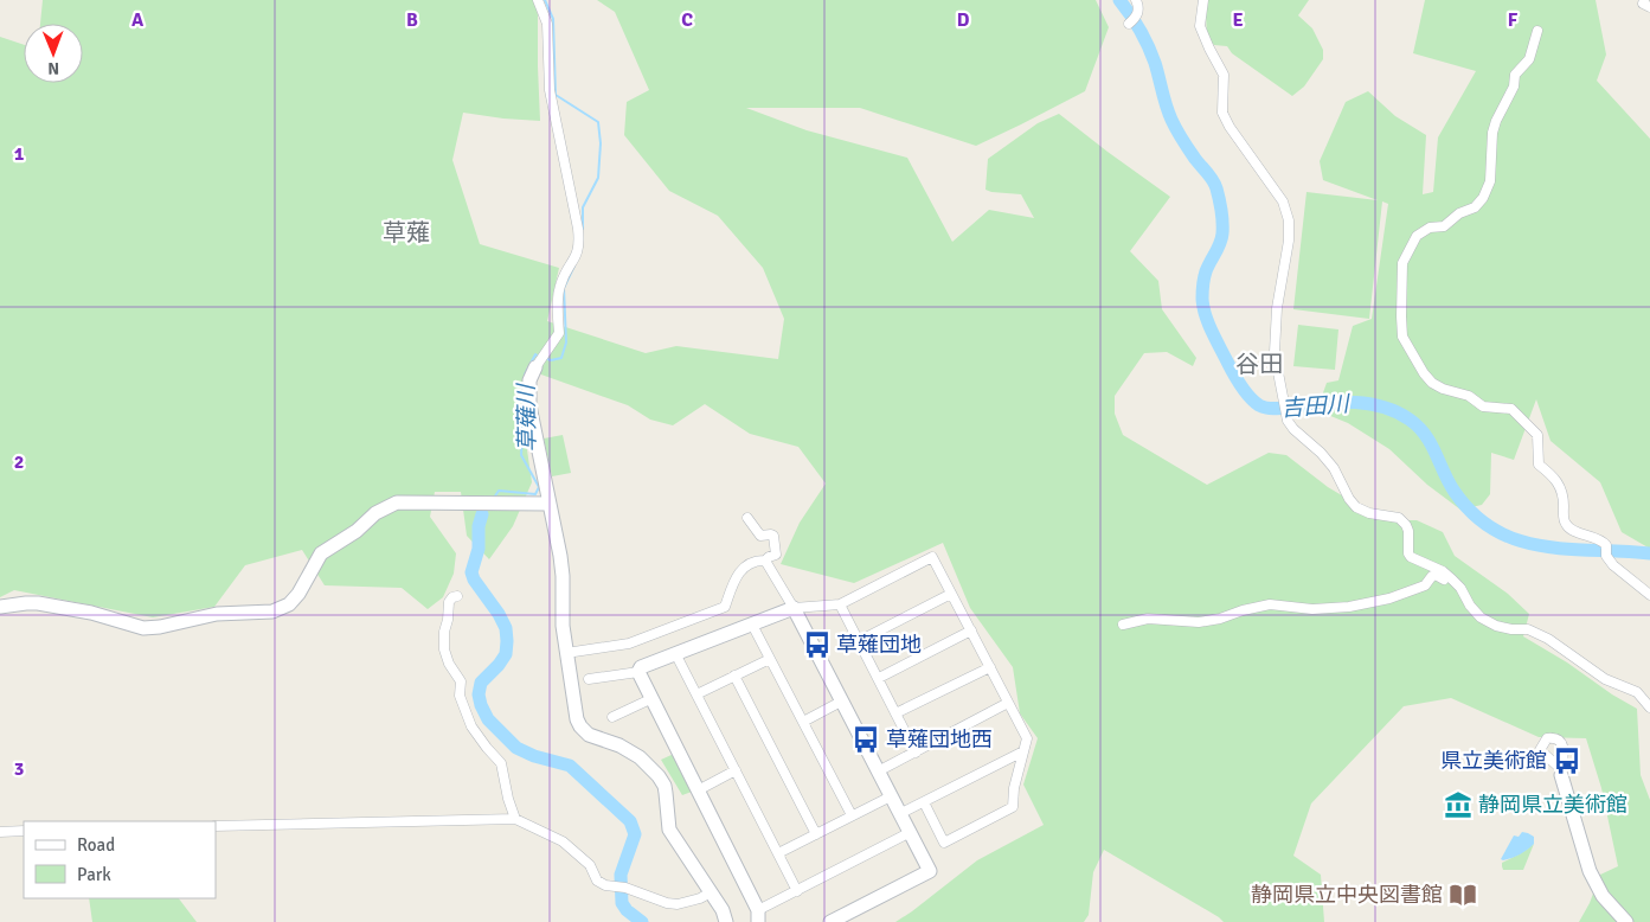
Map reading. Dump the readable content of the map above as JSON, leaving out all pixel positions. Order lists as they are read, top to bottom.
{
  "districts": ["草薙", "谷田"],
  "water": ["吉田川", "草薙川"],
  "places": {
    "bus stop": ["草薙団地", "草薙団地西", "県立美術館"],
    "museum": ["静岡県立美術館"],
    "library": ["静岡県立中央図書館"]
  },
  "legend": ["Road", "Park"],
  "north": "bottom",
  "grid": {
    "columns": [
      "A",
      "B",
      "C",
      "D",
      "E",
      "F"
    ],
    "rows": ["1", "2", "3"]
  }
}
